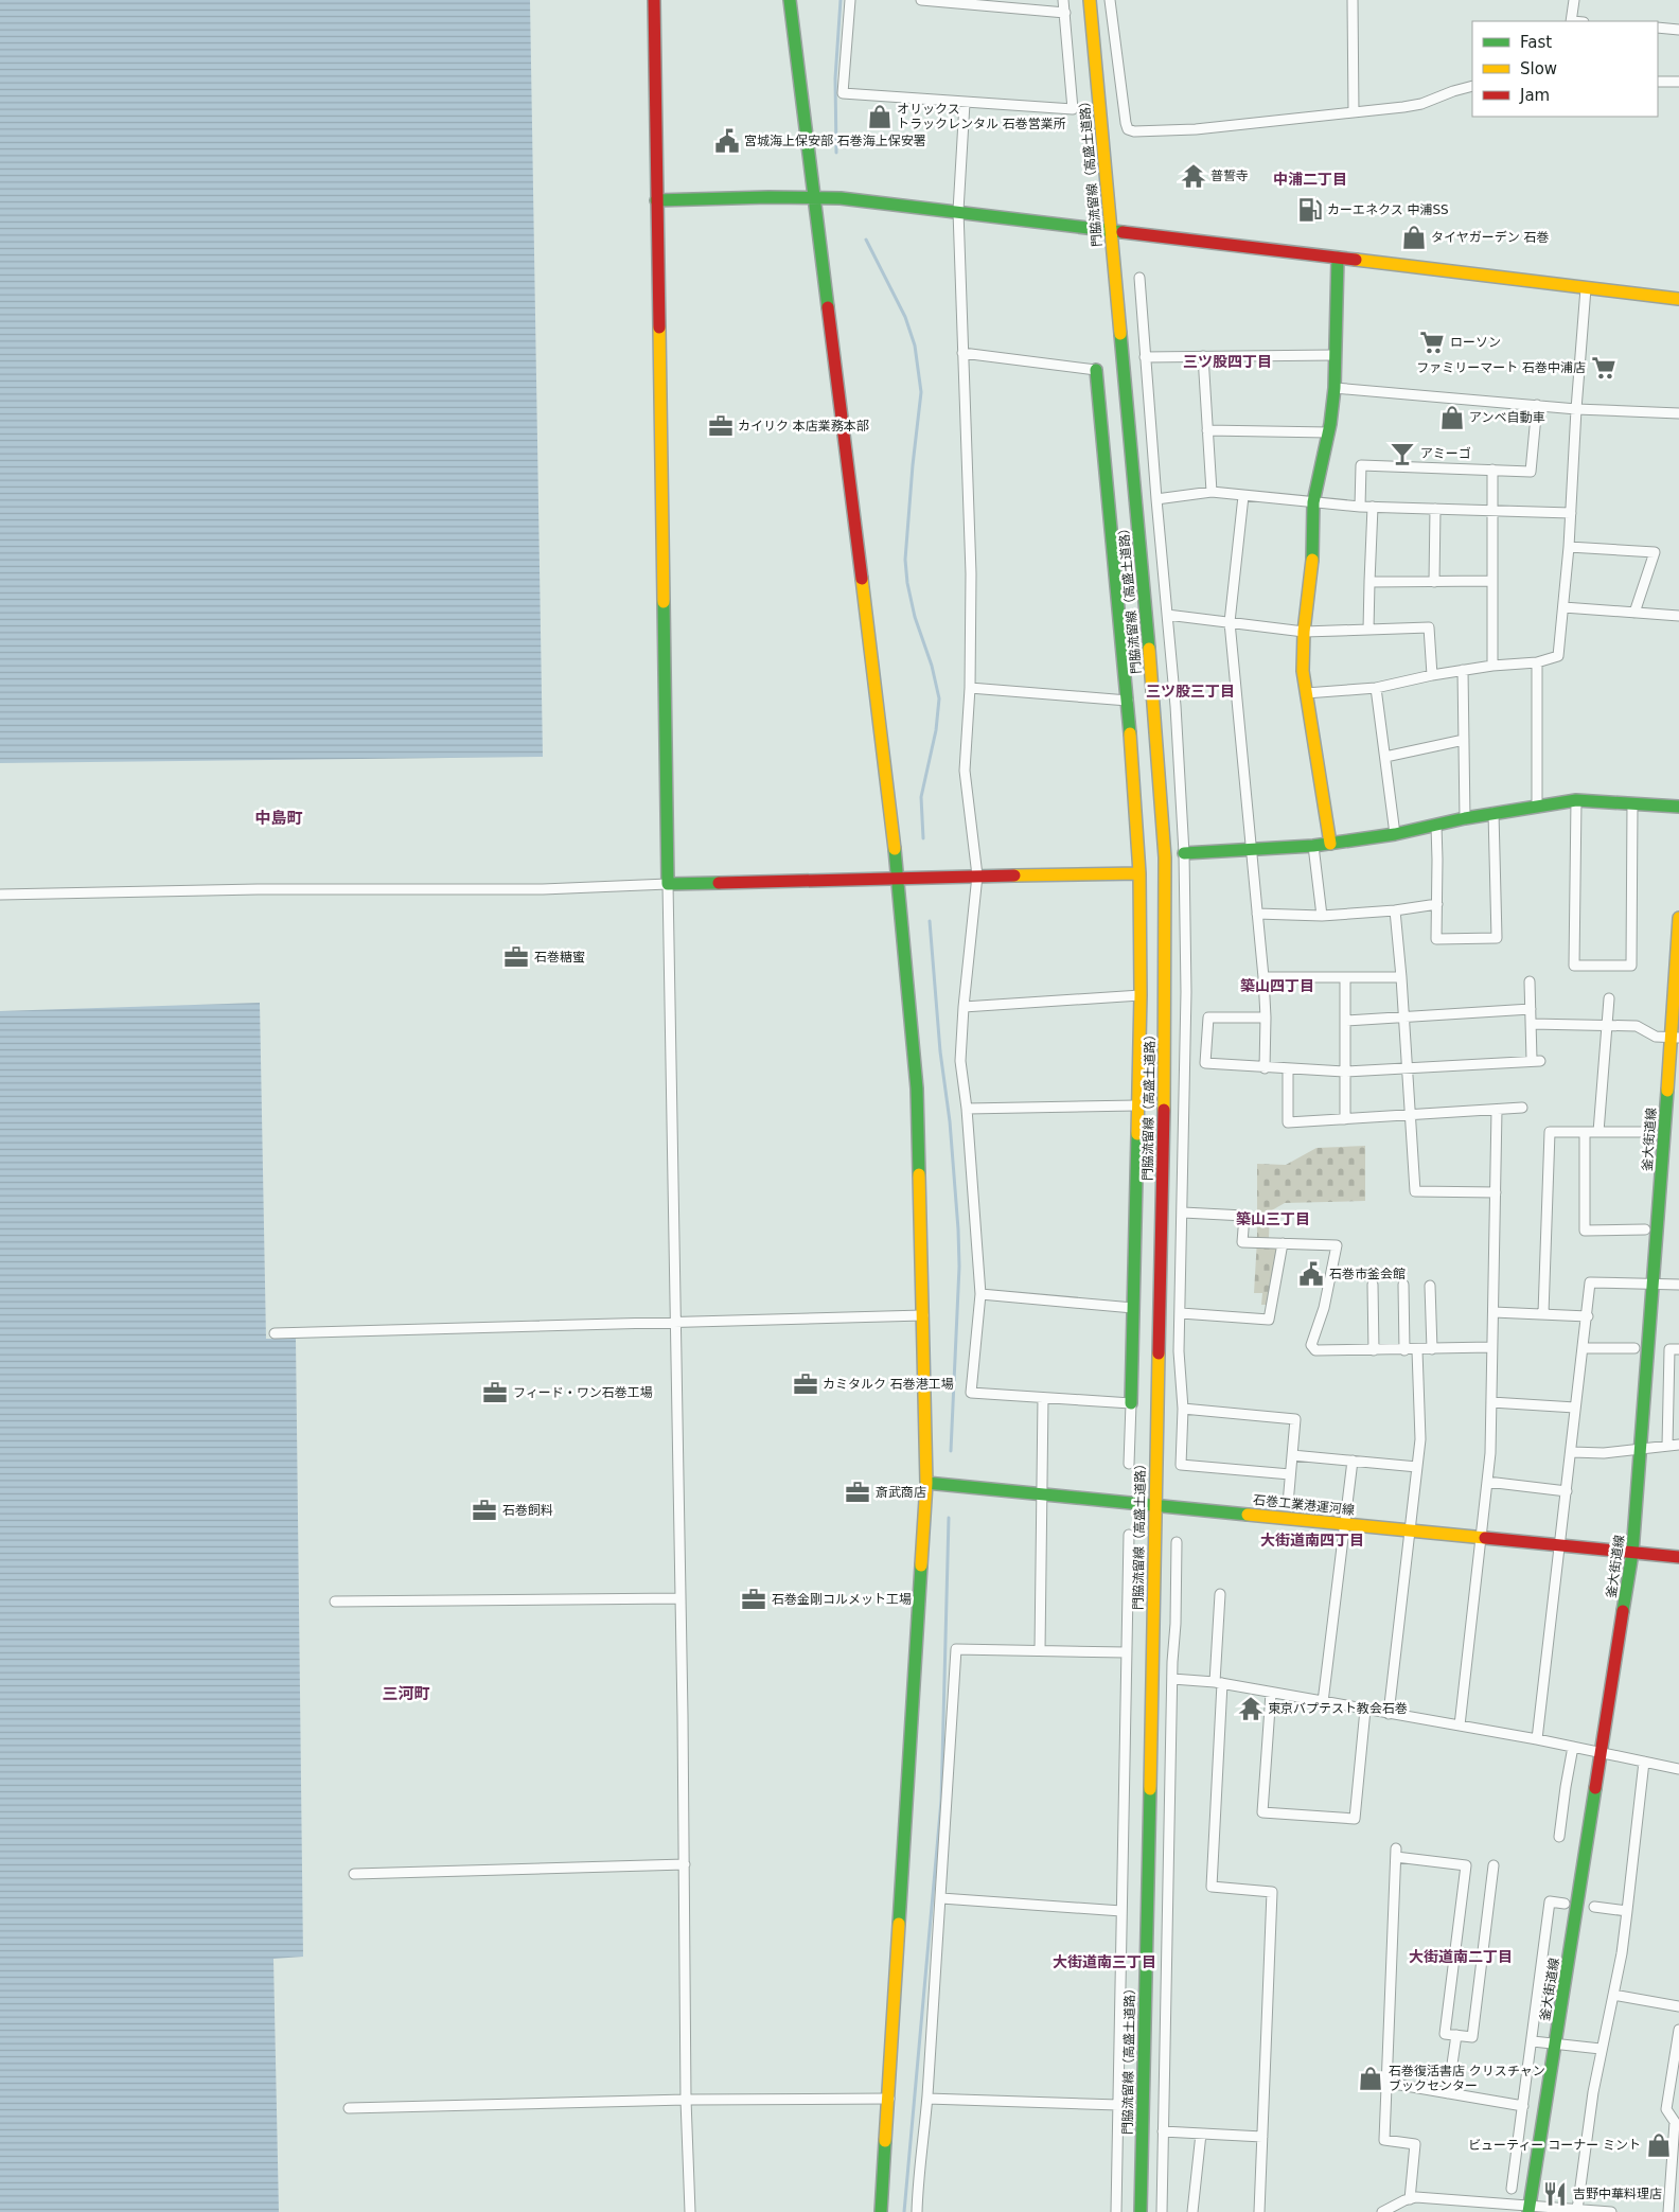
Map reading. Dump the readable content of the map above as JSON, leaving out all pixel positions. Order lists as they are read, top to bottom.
{
  "streets": {
    "street": ["門脇流留線（高盛土道路）", "釜大街道線", "石巻工業港運河線"]
  },
  "crossings": [
    ["門脇流留線（高盛土道路）", "石巻工業港運河線"],
    ["釜大街道線", "石巻工業港運河線"]
  ],
  "districts": [
    "中浦二丁目",
    "三ツ股四丁目",
    "三ツ股三丁目",
    "中島町",
    "築山四丁目",
    "築山三丁目",
    "大街道南四丁目",
    "三河町",
    "大街道南二丁目",
    "大街道南三丁目"
  ],
  "places": {
    "shop": [
      "オリックス トラックレンタル 石巻営業所",
      "タイヤガーデン 石巻",
      "アンベ自動車",
      "石巻復活書店 クリスチャン ブックセンター",
      "ビューティー コーナー ミント"
    ],
    "public building": ["宮城海上保安部 石巻海上保安署", "石巻市釜会館"],
    "temple": ["普誓寺", "東京バプテスト教会石巻"],
    "fuel station": ["カーエネクス 中浦SS"],
    "supermarket": ["ローソン", "ファミリーマート 石巻中浦店"],
    "office": [
      "カイリク 本店業務本部",
      "石巻糖蜜",
      "カミタルク 石巻港工場",
      "フィード・ワン石巻工場",
      "斎武商店",
      "石巻飼料",
      "石巻金剛コルメット工場"
    ],
    "bar": ["アミーゴ"],
    "restaurant": ["吉野中華料理店"]
  },
  "legend": ["Fast", "Slow", "Jam"]
}
